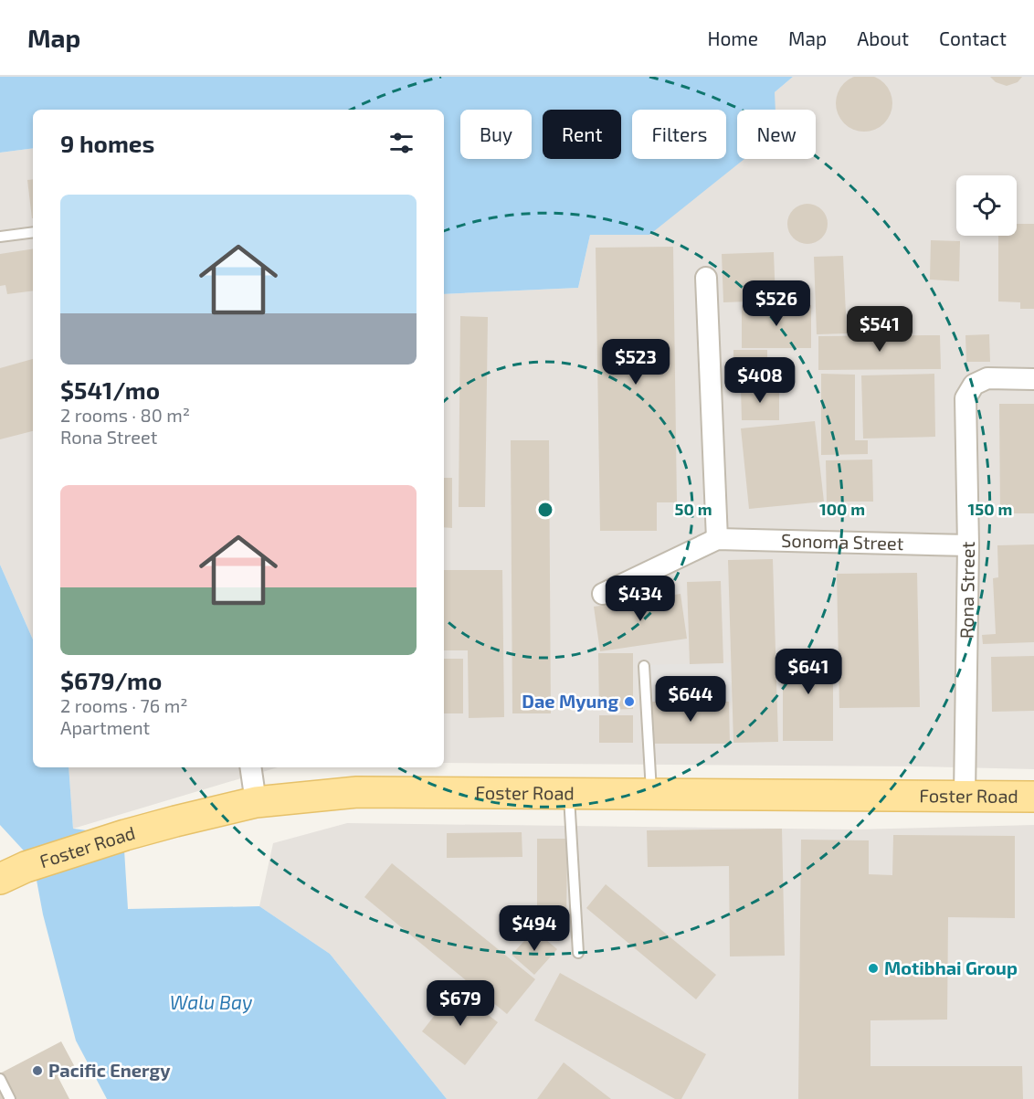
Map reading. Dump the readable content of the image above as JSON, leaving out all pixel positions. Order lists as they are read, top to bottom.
{
  "streets": {
    "main road": ["Foster Road"],
    "street": ["Sonoma Street", "Rona Street"]
  },
  "crossings": [
    ["Sonoma Street", "Rona Street"],
    ["Rona Street", "Foster Road"]
  ],
  "water": ["Walu Bay"],
  "places": ["Dae Myung", "Motibhai Group", "Pacific Energy"],
  "page": {
    "header": "Map",
    "nav": [
      "Home",
      "Map",
      "About",
      "Contact"
    ],
    "chip": [
      "Buy",
      "Rent",
      "Filters",
      "New"
    ],
    "heading": "9 homes",
    "list": [
      {
        "name": "$541/mo",
        "note": "2 rooms · 80 m² · Rona Street"
      },
      {
        "name": "$679/mo",
        "note": "2 rooms · 76 m² · Apartment"
      }
    ],
    "price": [
      "$526",
      "$541",
      "$523",
      "$408",
      "$434",
      "$641",
      "$644",
      "$494",
      "$679"
    ]
  },
  "rings": ["50 m", "100 m", "150 m"]
}
